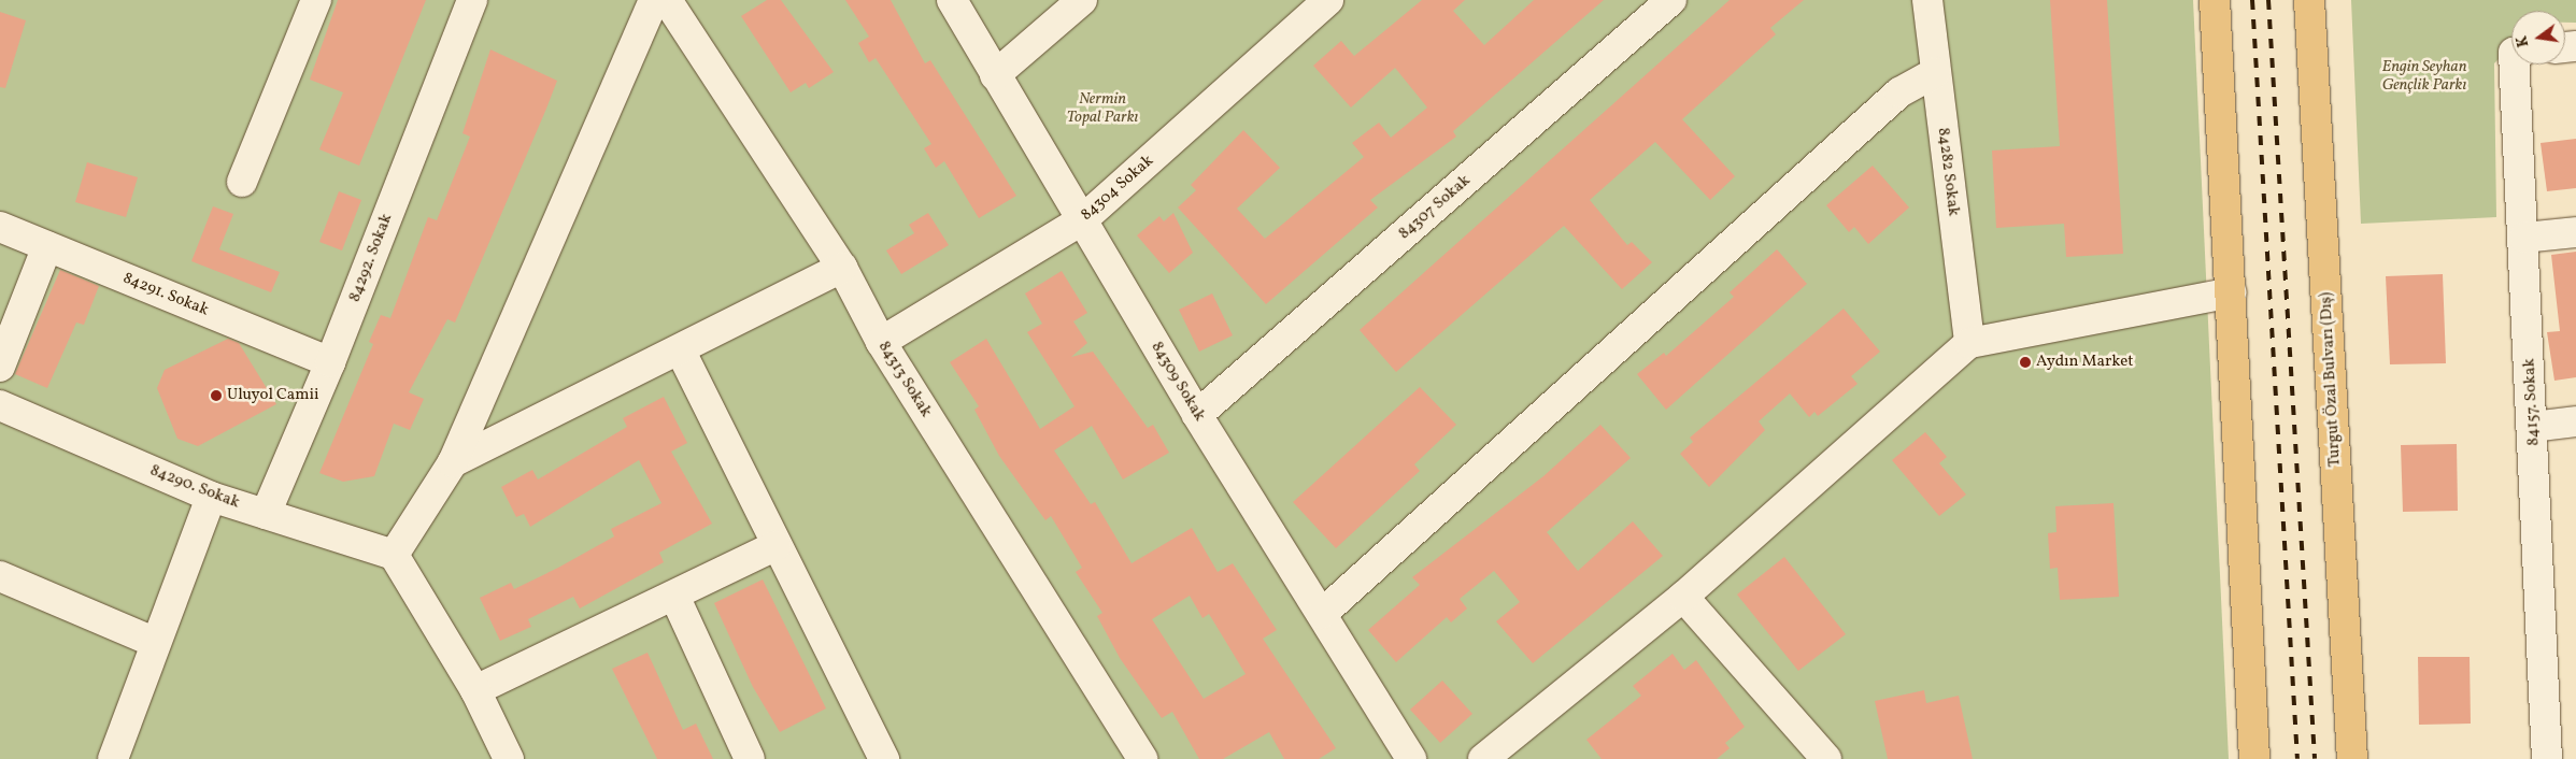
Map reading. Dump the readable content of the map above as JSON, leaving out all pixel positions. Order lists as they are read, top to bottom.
{
  "streets": {
    "main road": ["Turgut Özal Bulvarı (Dış)"],
    "street": [
      "84282 Sokak",
      "84304 Sokak",
      "84307 Sokak",
      "84292. Sokak",
      "84291. Sokak",
      "84313 Sokak",
      "84309 Sokak",
      "84157. Sokak",
      "84290. Sokak"
    ]
  },
  "crossings": [
    ["84304 Sokak", "84313 Sokak"],
    ["84304 Sokak", "84309 Sokak"],
    ["84307 Sokak", "84309 Sokak"],
    ["84292. Sokak", "84291. Sokak"],
    ["84292. Sokak", "84290. Sokak"]
  ],
  "parks": ["Engin Seyhan Gençlik Parkı", "Nermin Topal Parkı"],
  "places": ["Aydın Market", "Uluyol Camii"],
  "north": "left"
}
